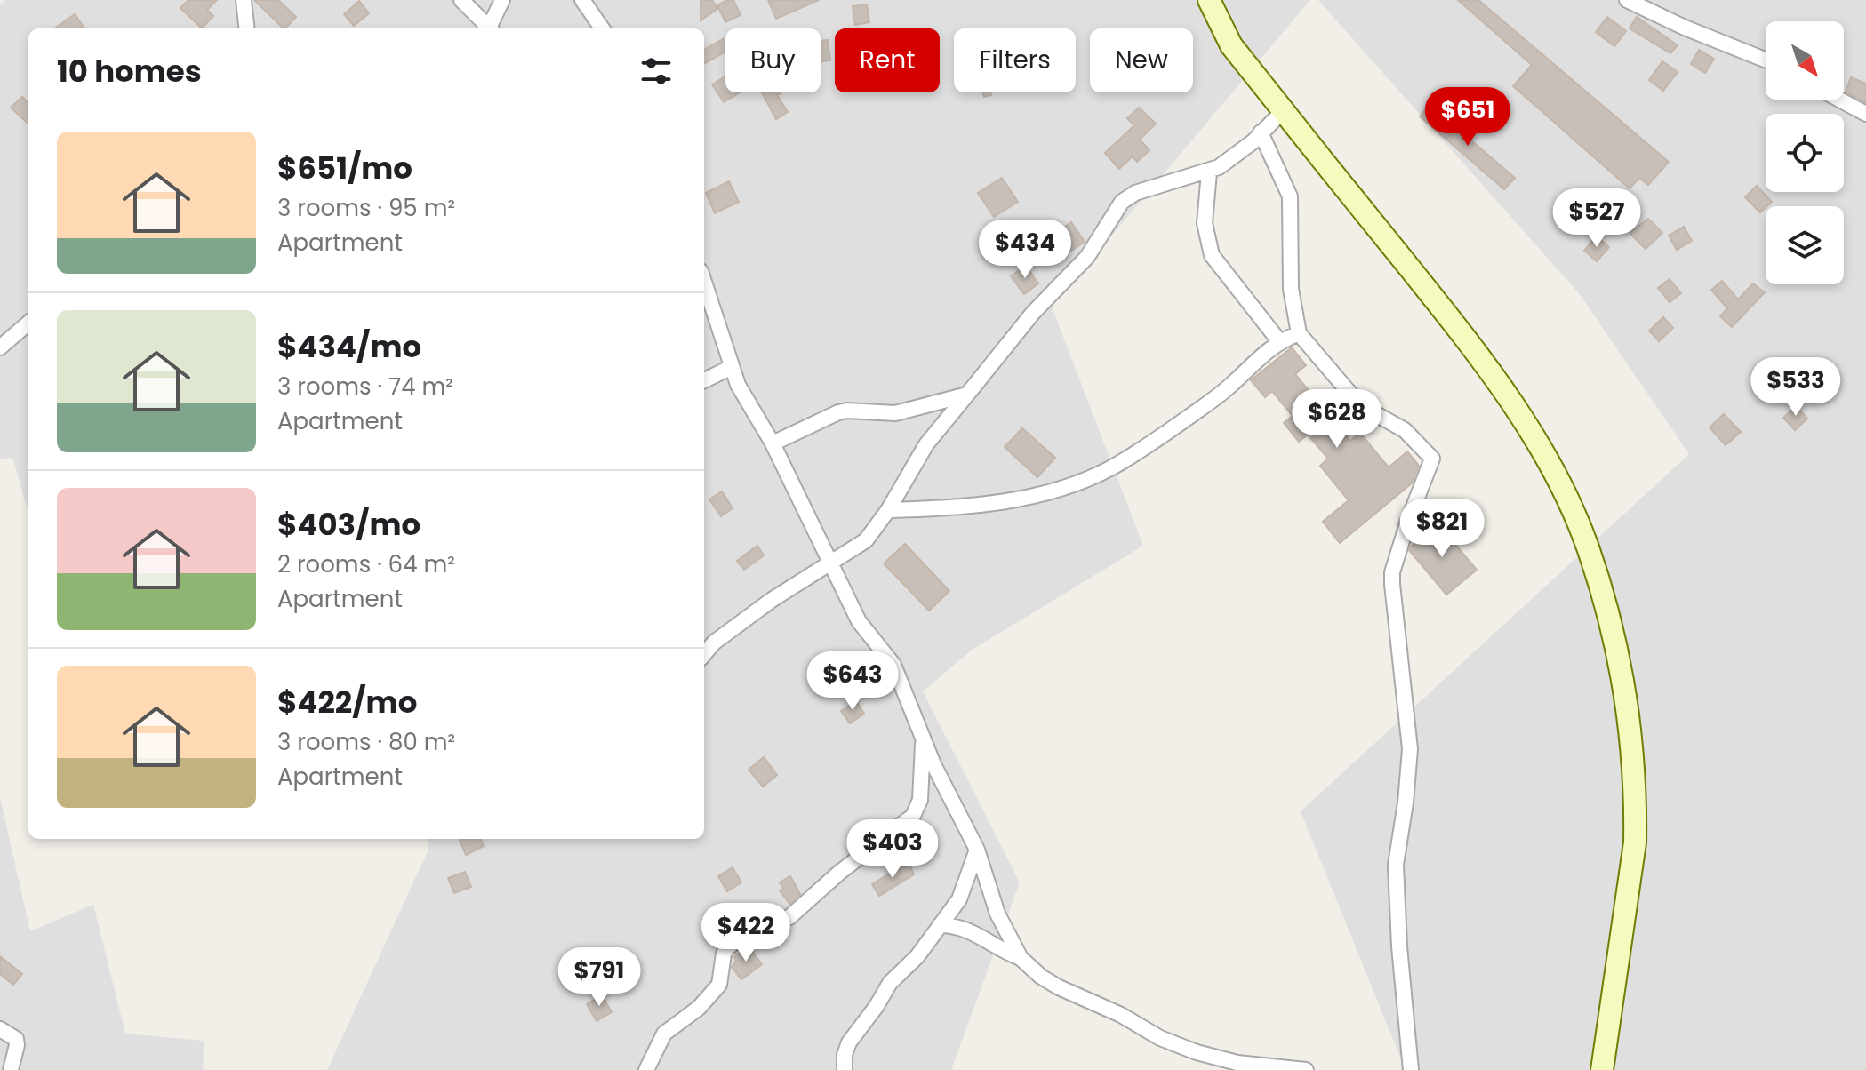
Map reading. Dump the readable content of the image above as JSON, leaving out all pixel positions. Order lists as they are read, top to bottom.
{
  "north": "bottom right",
  "page": {
    "chip": [
      "Buy",
      "Rent",
      "Filters",
      "New"
    ],
    "heading": "10 homes",
    "price": [
      "$651",
      "$527",
      "$434",
      "$533",
      "$628",
      "$821",
      "$643",
      "$403",
      "$422",
      "$791"
    ],
    "list": [
      {
        "name": "$651/mo",
        "note": "3 rooms · 95 m² · Apartment"
      },
      {
        "name": "$434/mo",
        "note": "3 rooms · 74 m² · Apartment"
      },
      {
        "name": "$403/mo",
        "note": "2 rooms · 64 m² · Apartment"
      },
      {
        "name": "$422/mo",
        "note": "3 rooms · 80 m² · Apartment"
      }
    ]
  }
}
